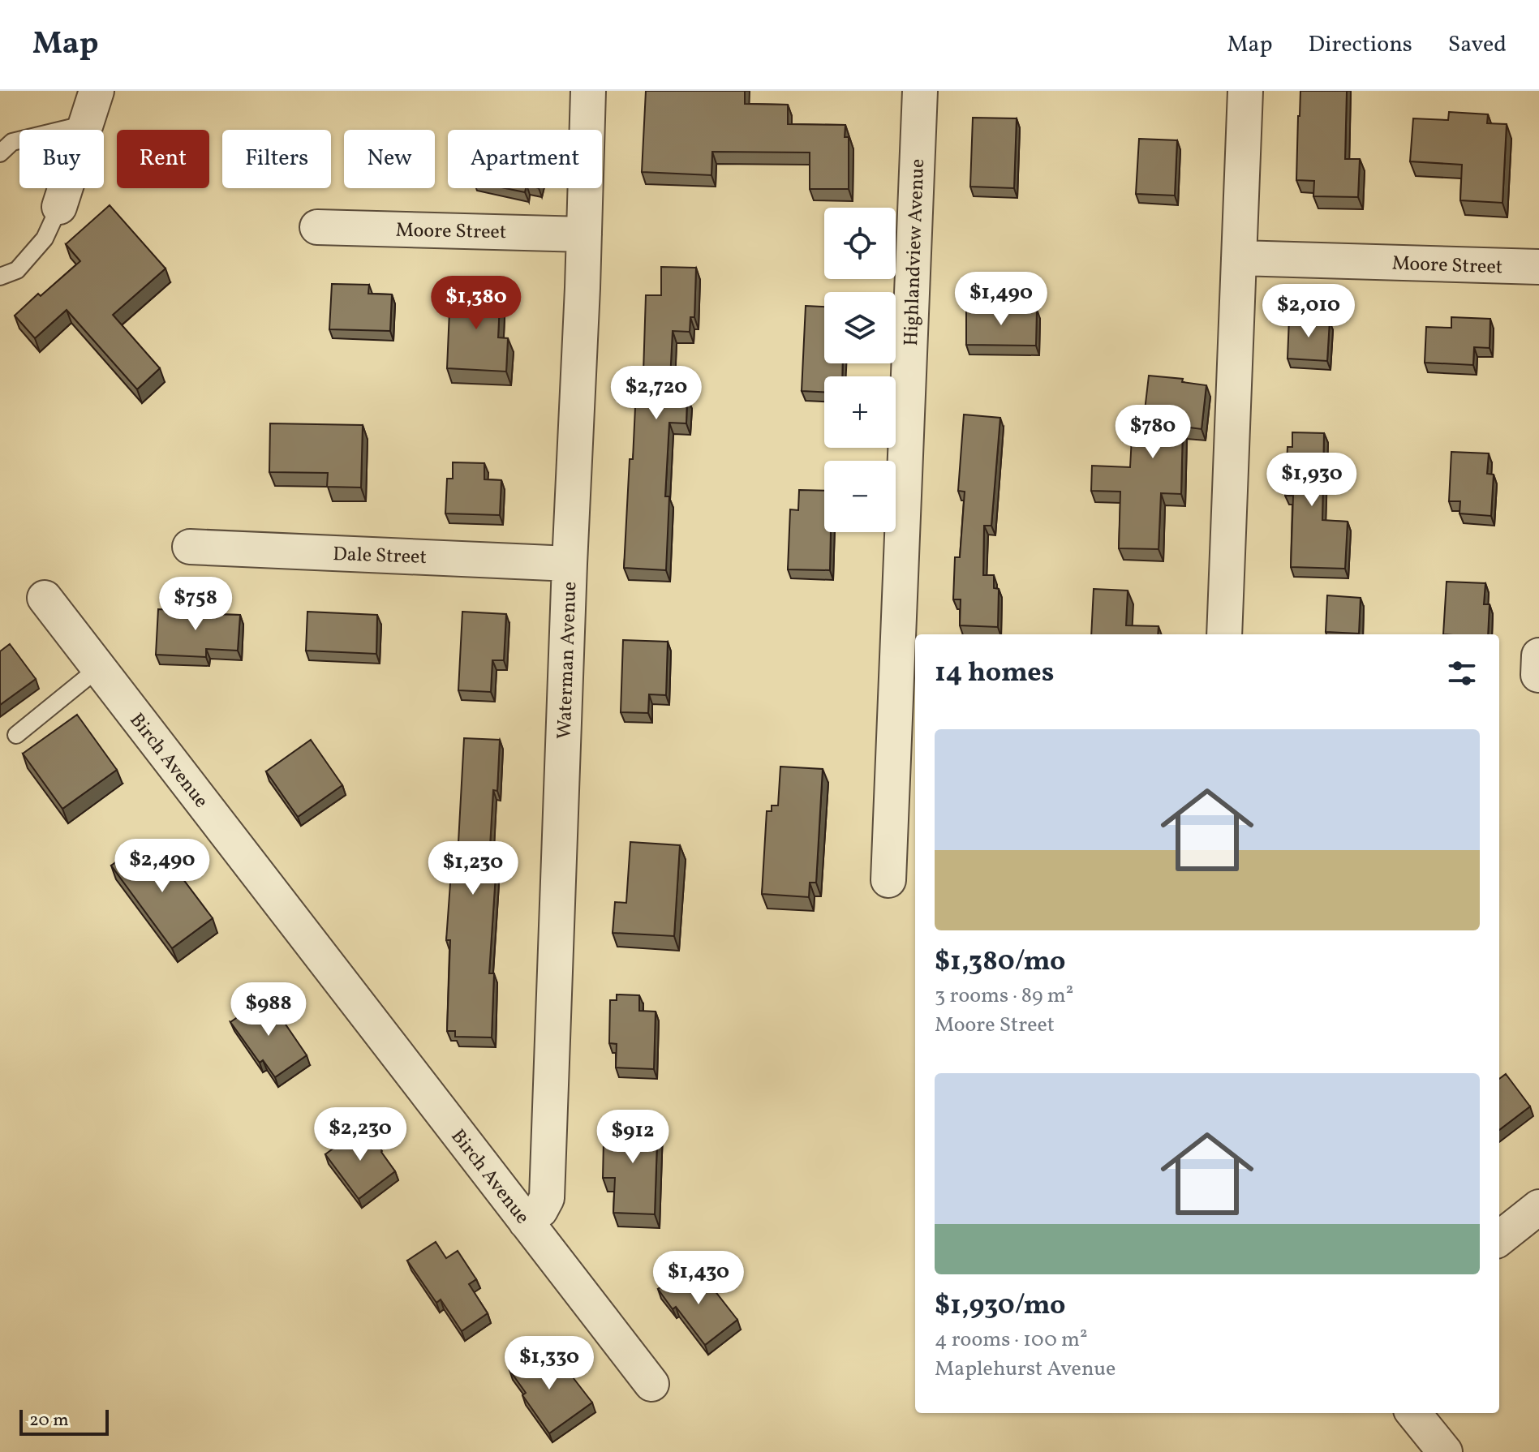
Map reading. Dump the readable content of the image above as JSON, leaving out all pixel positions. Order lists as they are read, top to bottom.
{
  "streets": {
    "street": [
      "Moore Street",
      "Highlandview Avenue",
      "Dale Street",
      "Waterman Avenue",
      "Birch Avenue"
    ]
  },
  "crossings": [
    ["Moore Street", "Waterman Avenue"],
    ["Dale Street", "Waterman Avenue"],
    ["Waterman Avenue", "Birch Avenue"]
  ],
  "scale_bar": "20 m",
  "page": {
    "header": "Map",
    "nav": ["Map", "Directions", "Saved"],
    "chip": [
      "Buy",
      "Rent",
      "Filters",
      "New",
      "Apartment"
    ],
    "map_buttons": ["+", "−"],
    "price": [
      "$1,490",
      "$1,380",
      "$2,010",
      "$2,720",
      "$780",
      "$1,930",
      "$758",
      "$2,490",
      "$1,230",
      "$988",
      "$2,230",
      "$912",
      "$1,430",
      "$1,330"
    ],
    "heading": "14 homes",
    "list": [
      {
        "name": "$1,380/mo",
        "note": "3 rooms · 89 m² · Moore Street"
      },
      {
        "name": "$1,930/mo",
        "note": "4 rooms · 100 m² · Maplehurst Avenue"
      }
    ],
    "scale": "20 m"
  }
}
